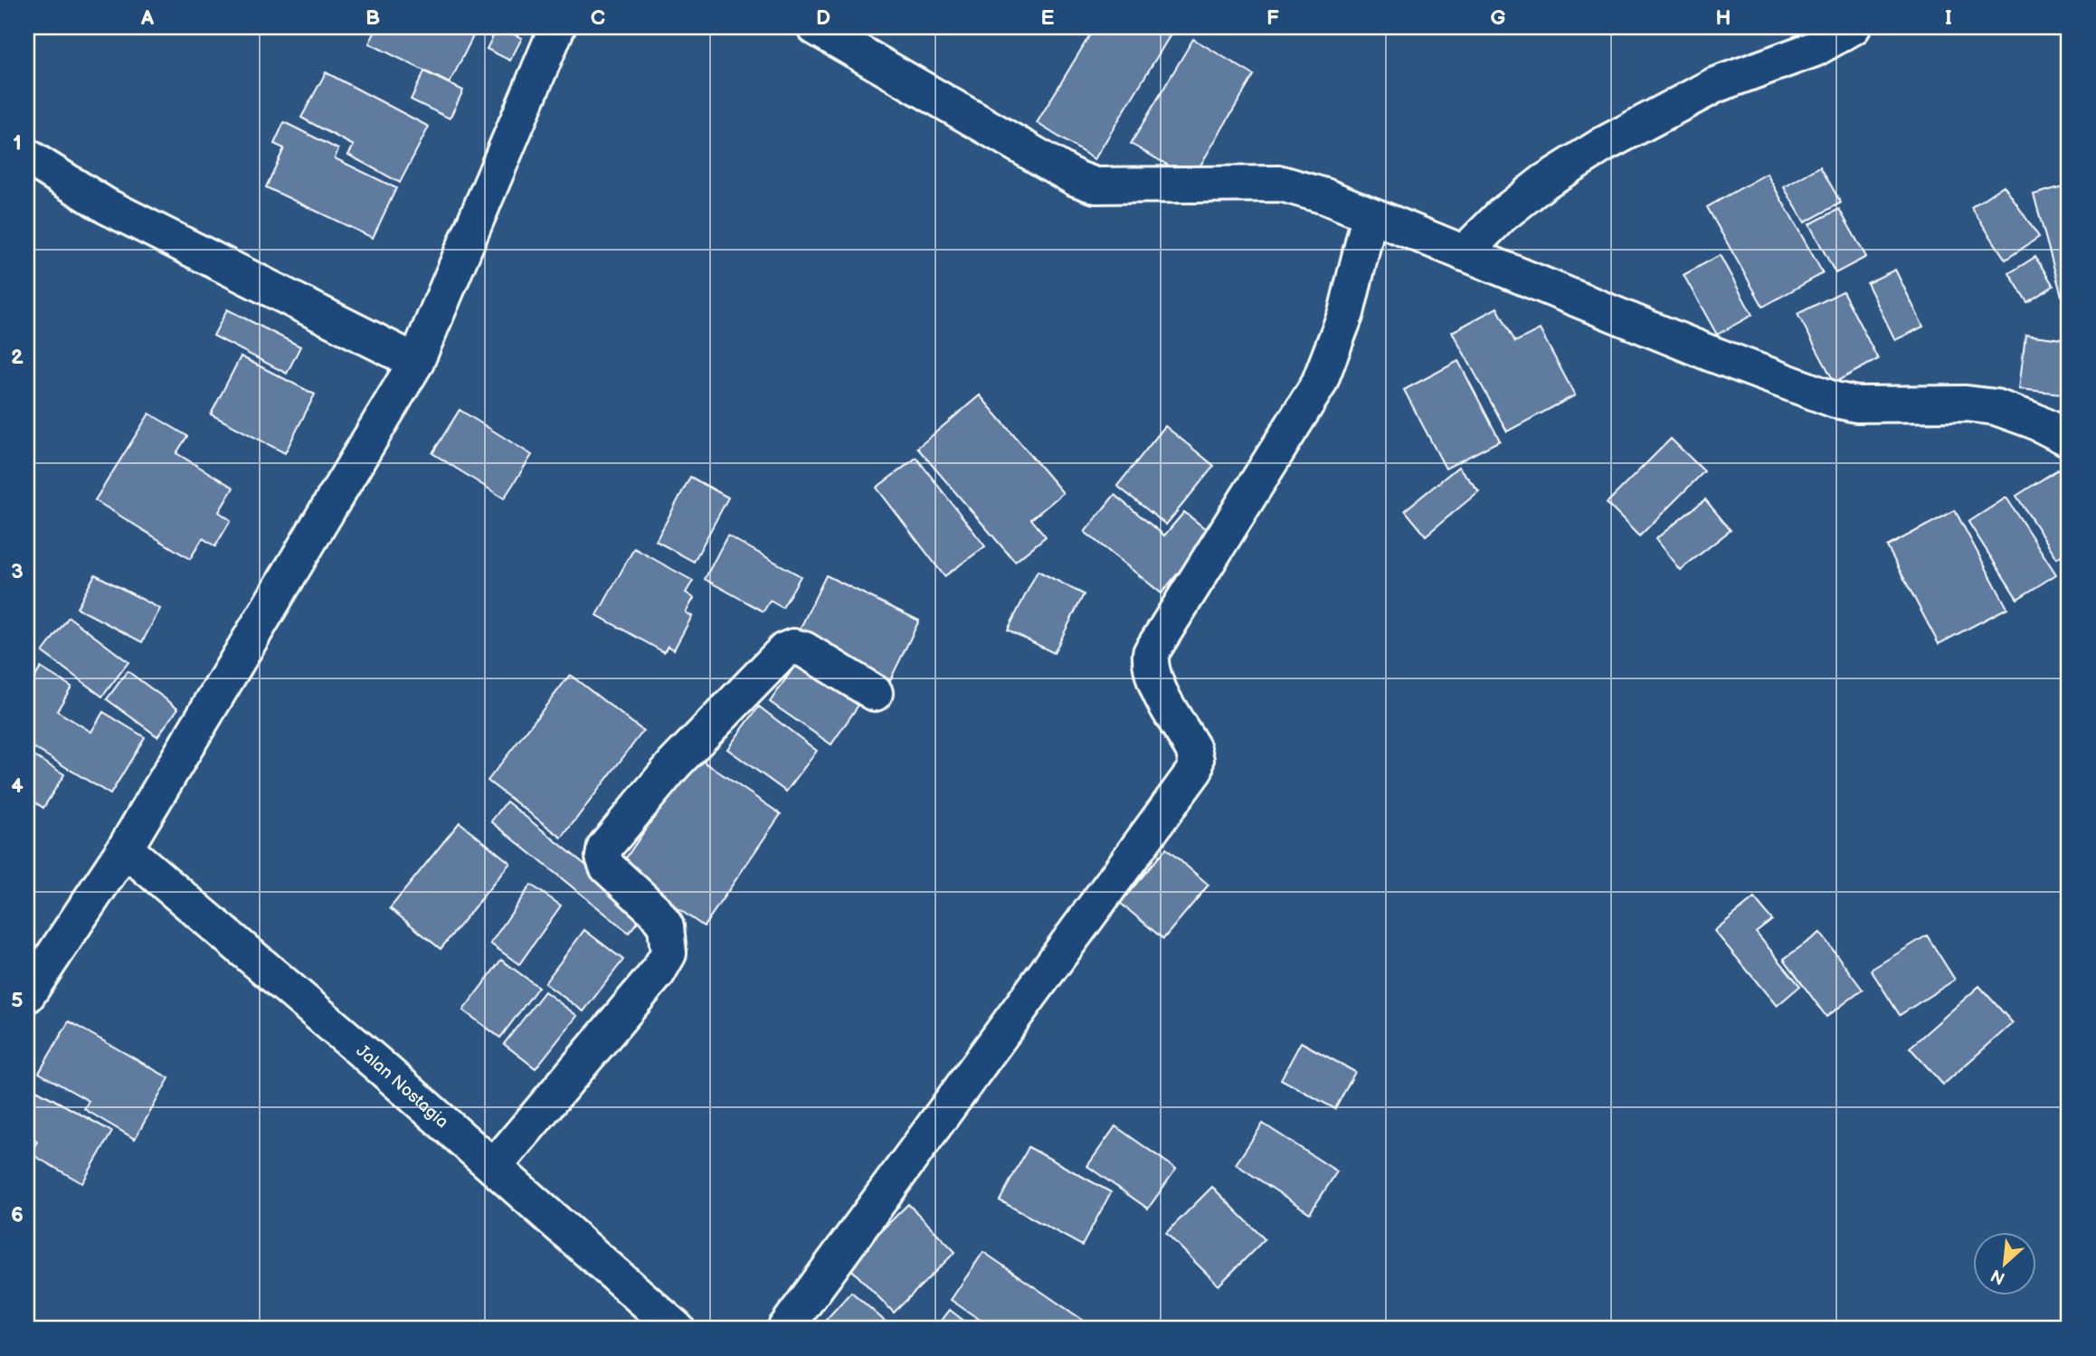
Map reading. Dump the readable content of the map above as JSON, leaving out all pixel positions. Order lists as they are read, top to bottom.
{
  "streets": {
    "street": ["Jalan Nostagia"]
  },
  "north": "bottom left",
  "grid": {
    "columns": [
      "A",
      "B",
      "C",
      "D",
      "E",
      "F",
      "G",
      "H",
      "I"
    ],
    "rows": [
      "1",
      "2",
      "3",
      "4",
      "5",
      "6"
    ]
  }
}
